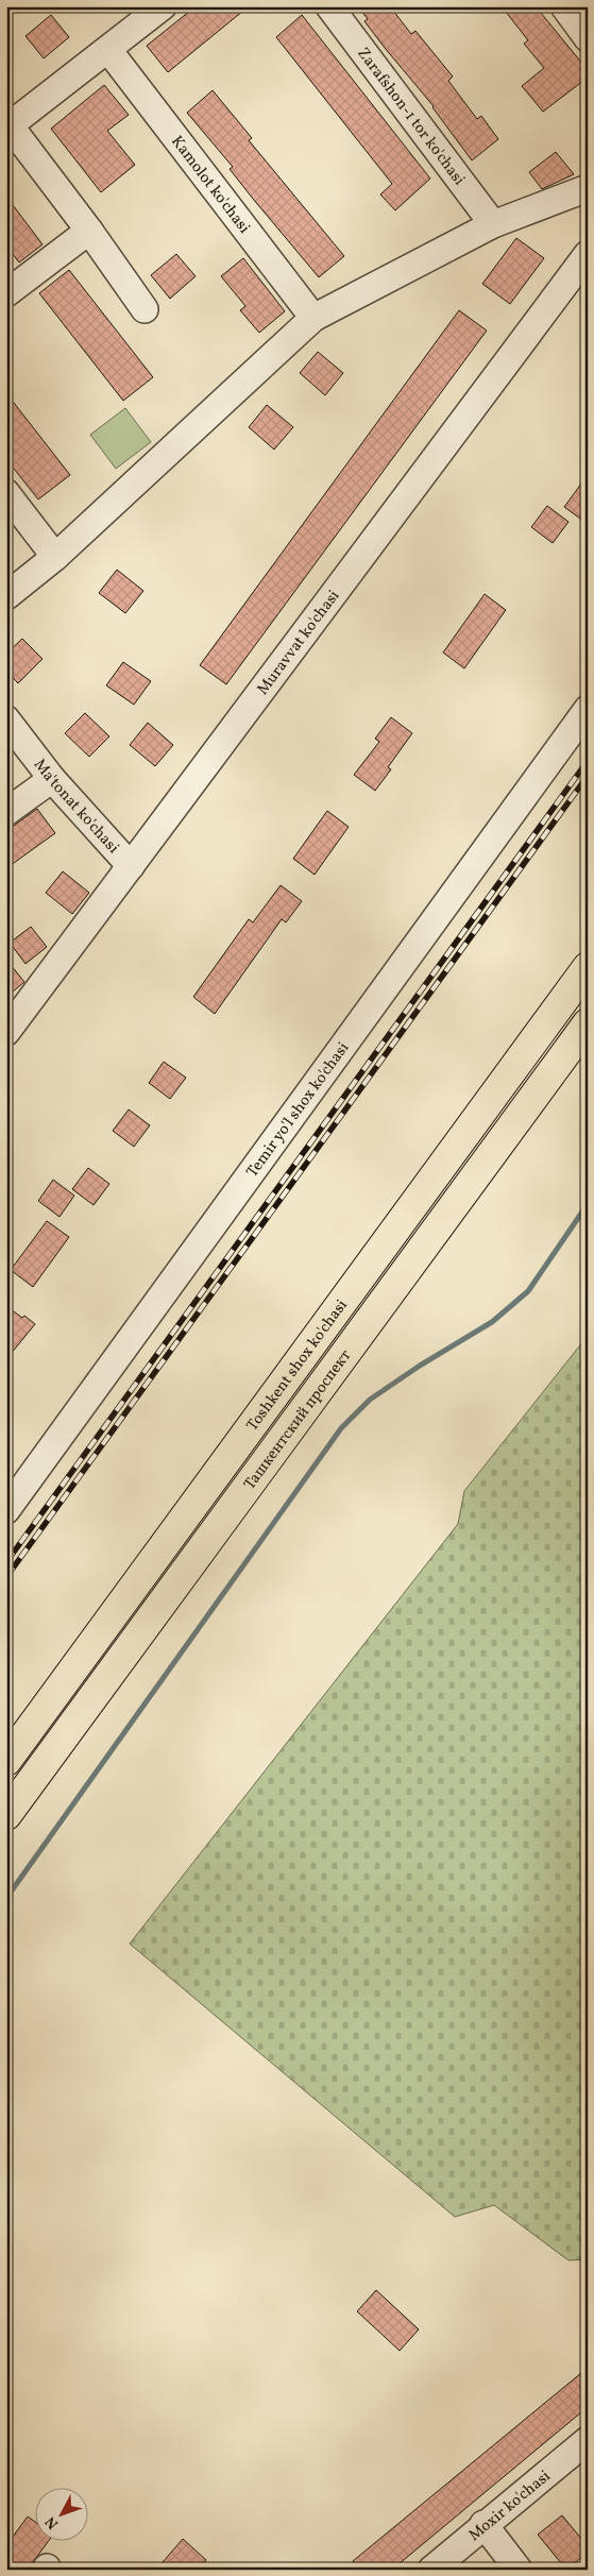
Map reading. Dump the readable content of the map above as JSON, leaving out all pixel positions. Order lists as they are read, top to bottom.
{
  "streets": {
    "highway": ["Toshkent shox ko'chasi", "Ташкентский проспект"],
    "street": [
      "Zarafshon-1 tor ko'chasi",
      "Kamolot ko'chasi",
      "Muravvat ko'chasi",
      "Ma'tonat ko'chasi",
      "Temir yo'l shox ko'chasi",
      "Moxir ko'chasi"
    ]
  },
  "crossings": [
    ["Muravvat ko'chasi", "Ma'tonat ko'chasi"]
  ],
  "north": "bottom left"
}
